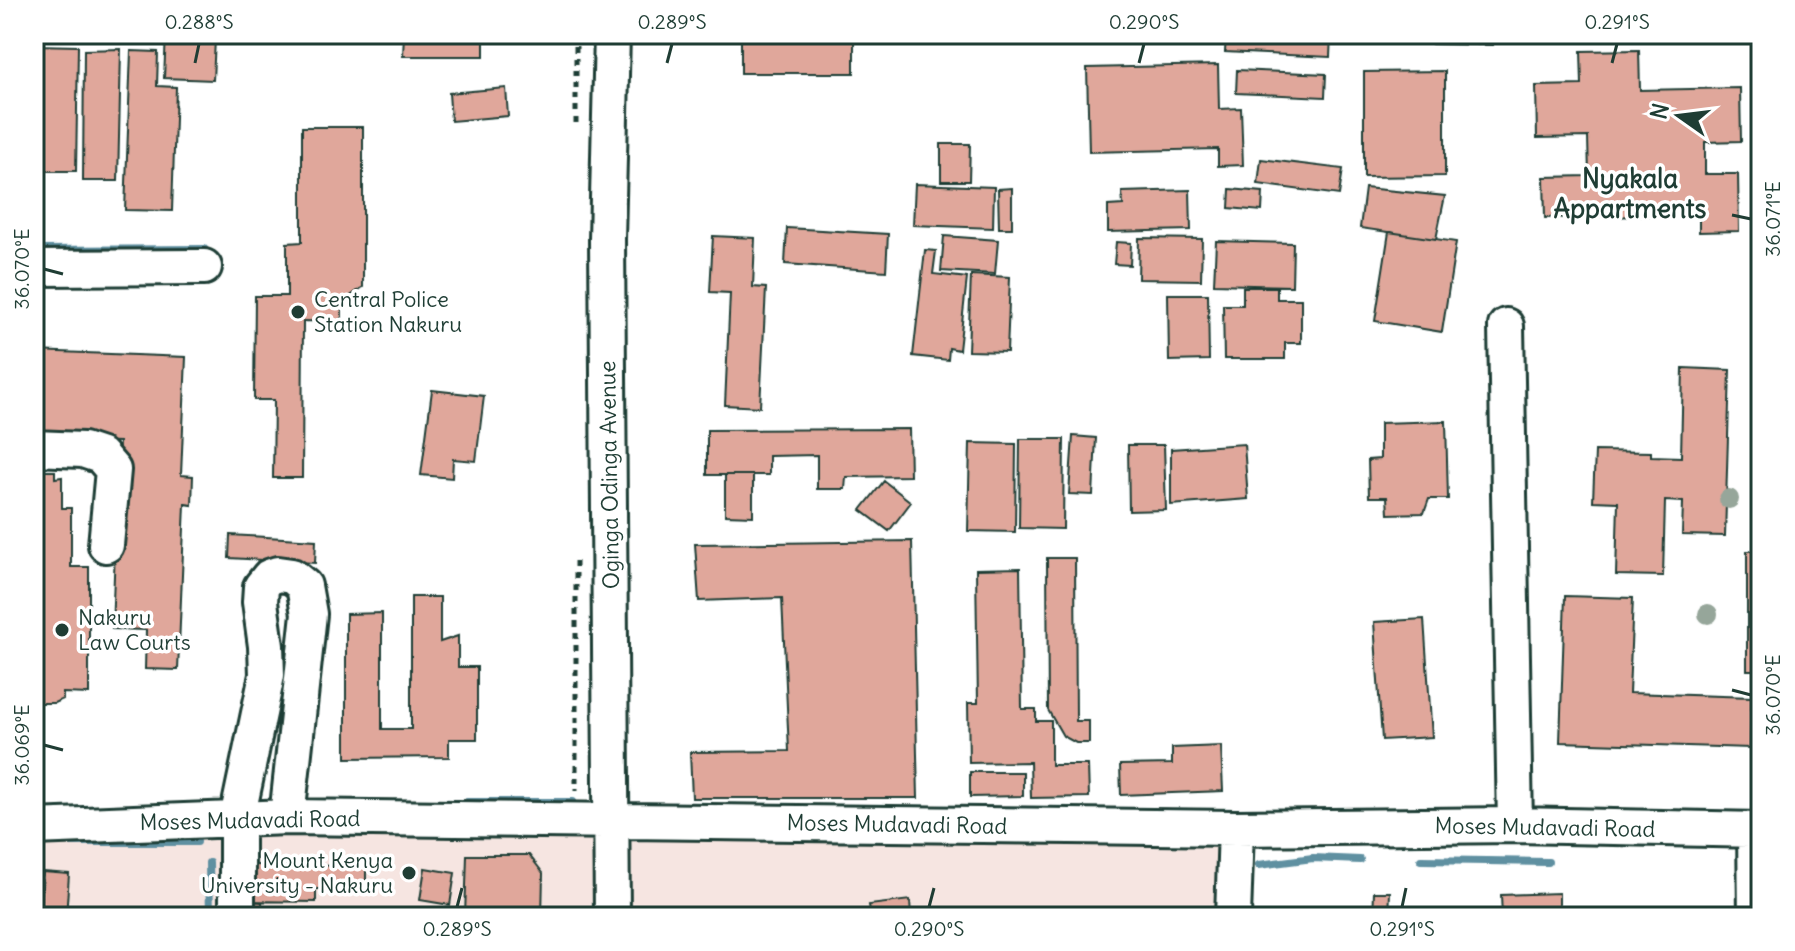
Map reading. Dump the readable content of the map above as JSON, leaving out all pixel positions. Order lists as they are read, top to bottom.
{
  "streets": {
    "street": ["Oginga Odinga Avenue", "Moses Mudavadi Road"]
  },
  "crossings": [
    ["Oginga Odinga Avenue", "Moses Mudavadi Road"]
  ],
  "districts": ["Nyakala Appartments"],
  "places": ["Central Police Station Nakuru", "Nakuru Law Courts", "Mount Kenya University - Nakuru"],
  "north": "left",
  "coordinates": [
    "0.288°S",
    "0.289°S",
    "0.290°S",
    "0.291°S",
    "36.071°E",
    "36.070°E",
    "36.069°E"
  ]
}
